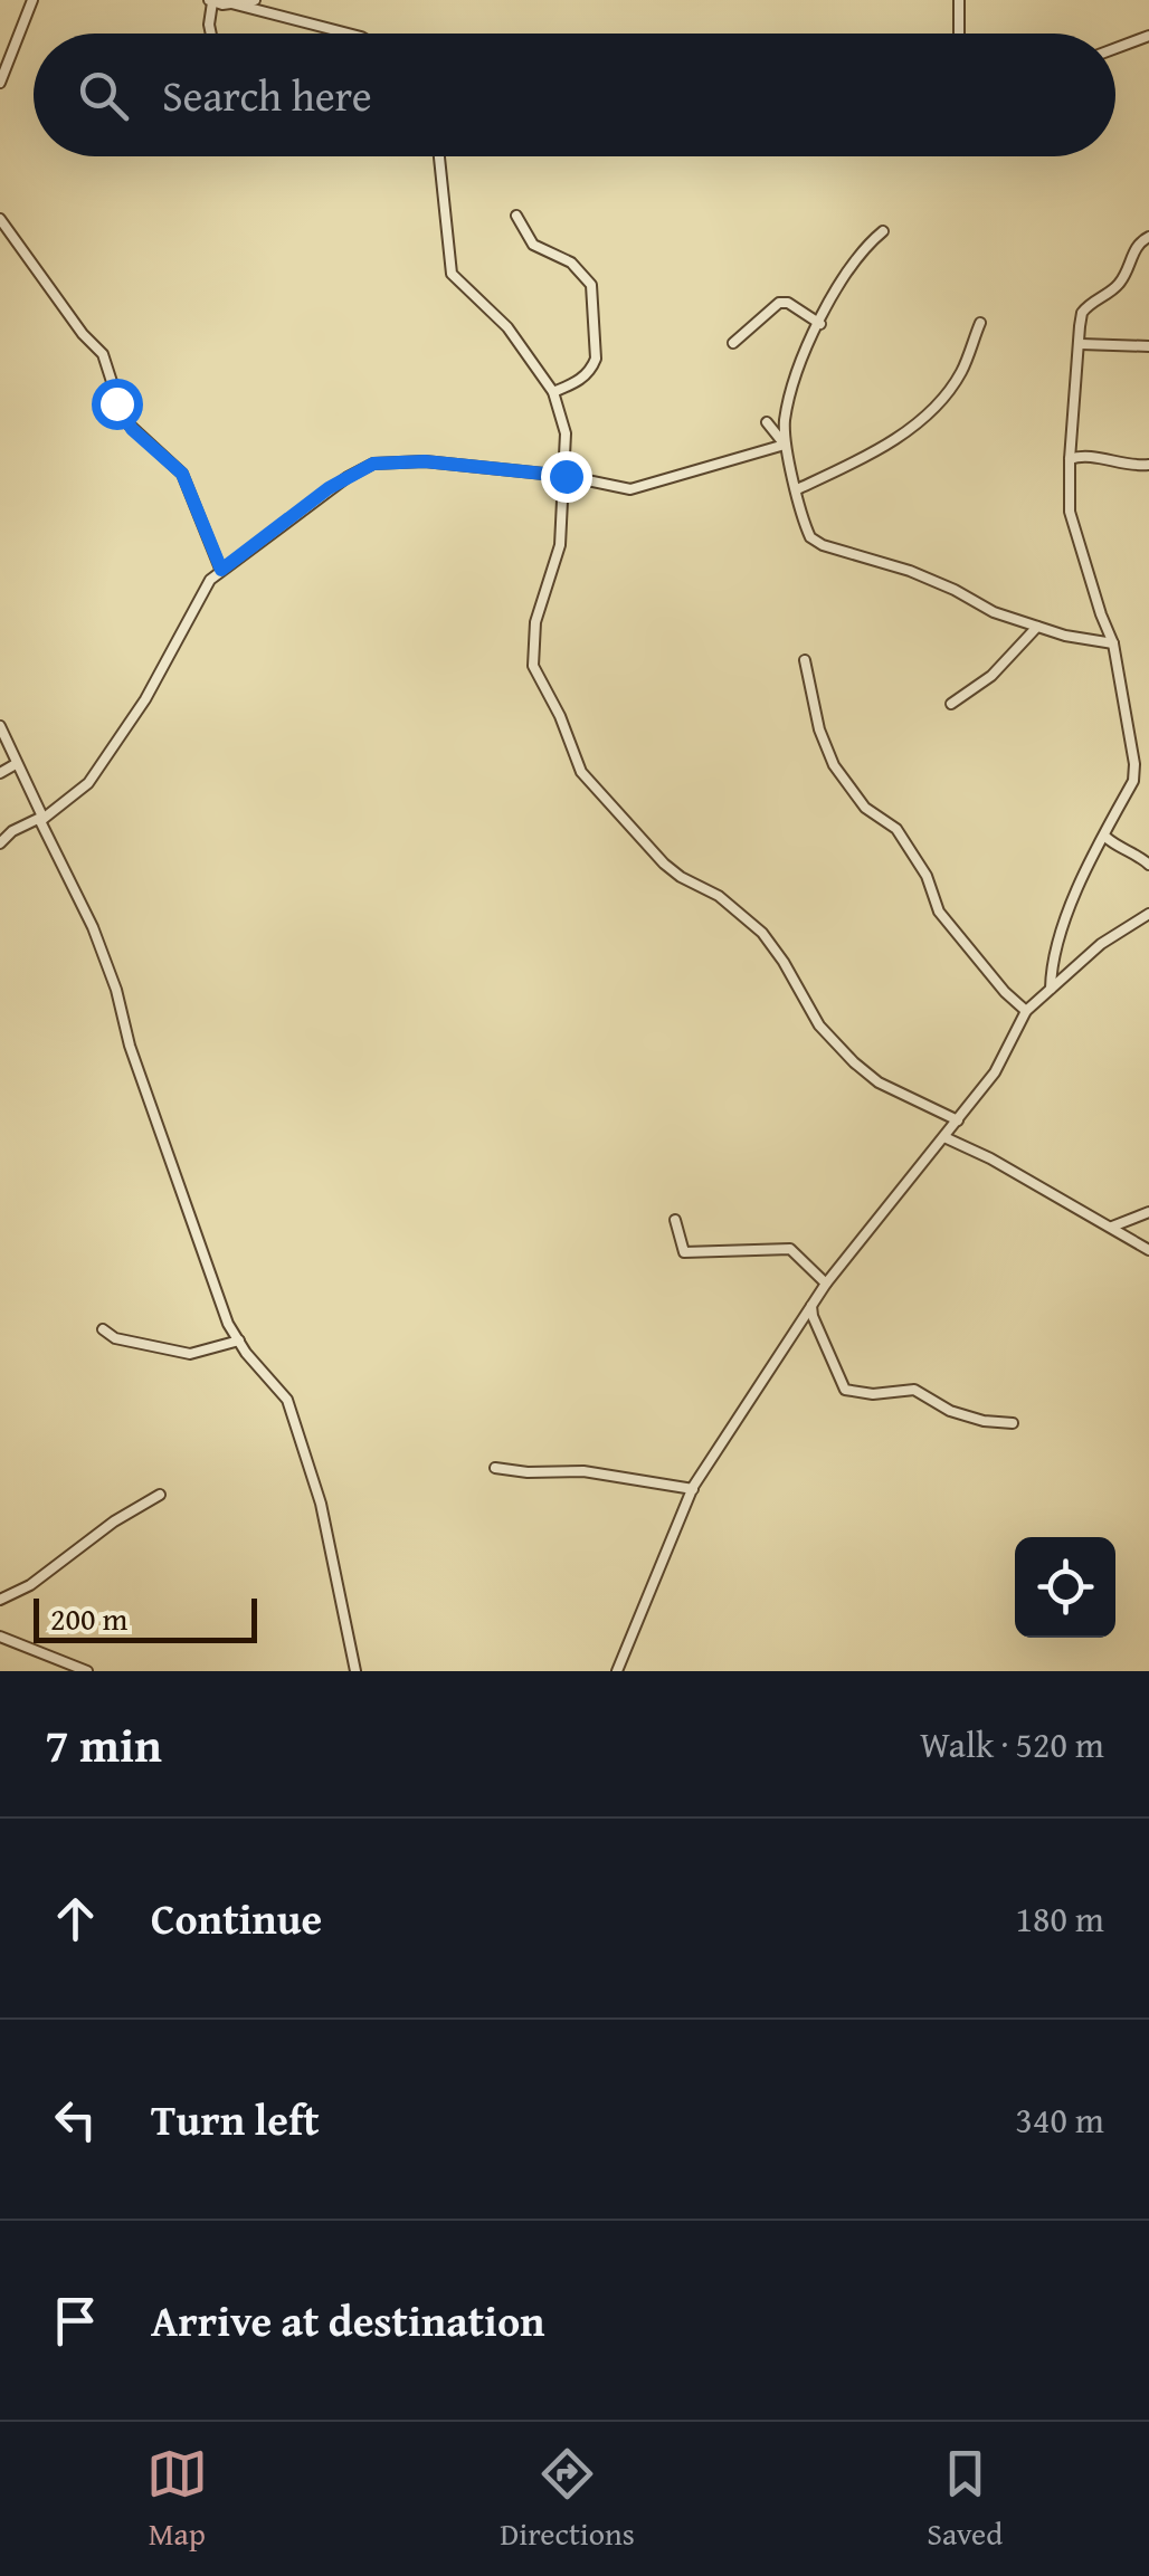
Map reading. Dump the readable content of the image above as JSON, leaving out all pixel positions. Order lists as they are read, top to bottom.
{
  "scale_bar": "200 m",
  "page": {
    "search": "Search here",
    "scale": "200 m",
    "heading": ["7 min", "Walk · 520 m"],
    "list": [
      ["Continue", "180 m"],
      ["Turn left", "340 m"],
      "Arrive at destination"
    ],
    "nav": ["Map", "Directions", "Saved"]
  }
}
